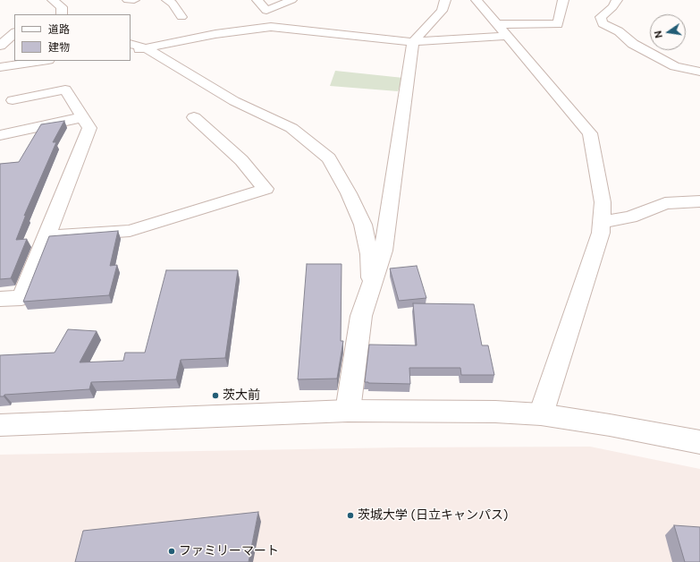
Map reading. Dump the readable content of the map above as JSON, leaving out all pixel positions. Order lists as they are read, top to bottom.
{
  "places": ["茨大前", "茨城大学 (日立キャンパス)", "ファミリーマート"],
  "legend": ["道路", "建物"],
  "north": "left"
}
